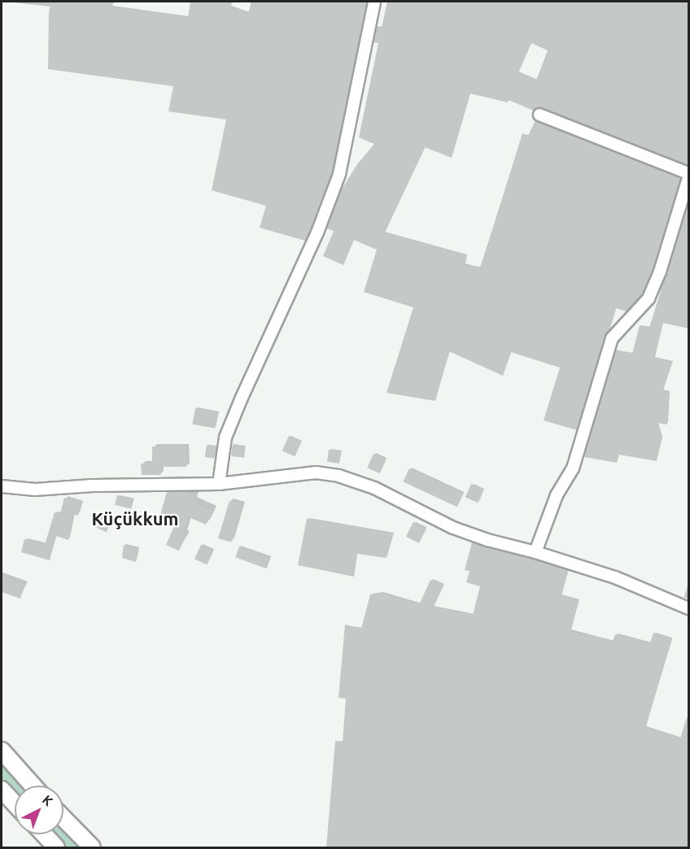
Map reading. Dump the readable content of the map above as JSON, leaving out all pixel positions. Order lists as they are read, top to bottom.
{
  "districts": ["Küçükkum"],
  "north": "top right"
}
